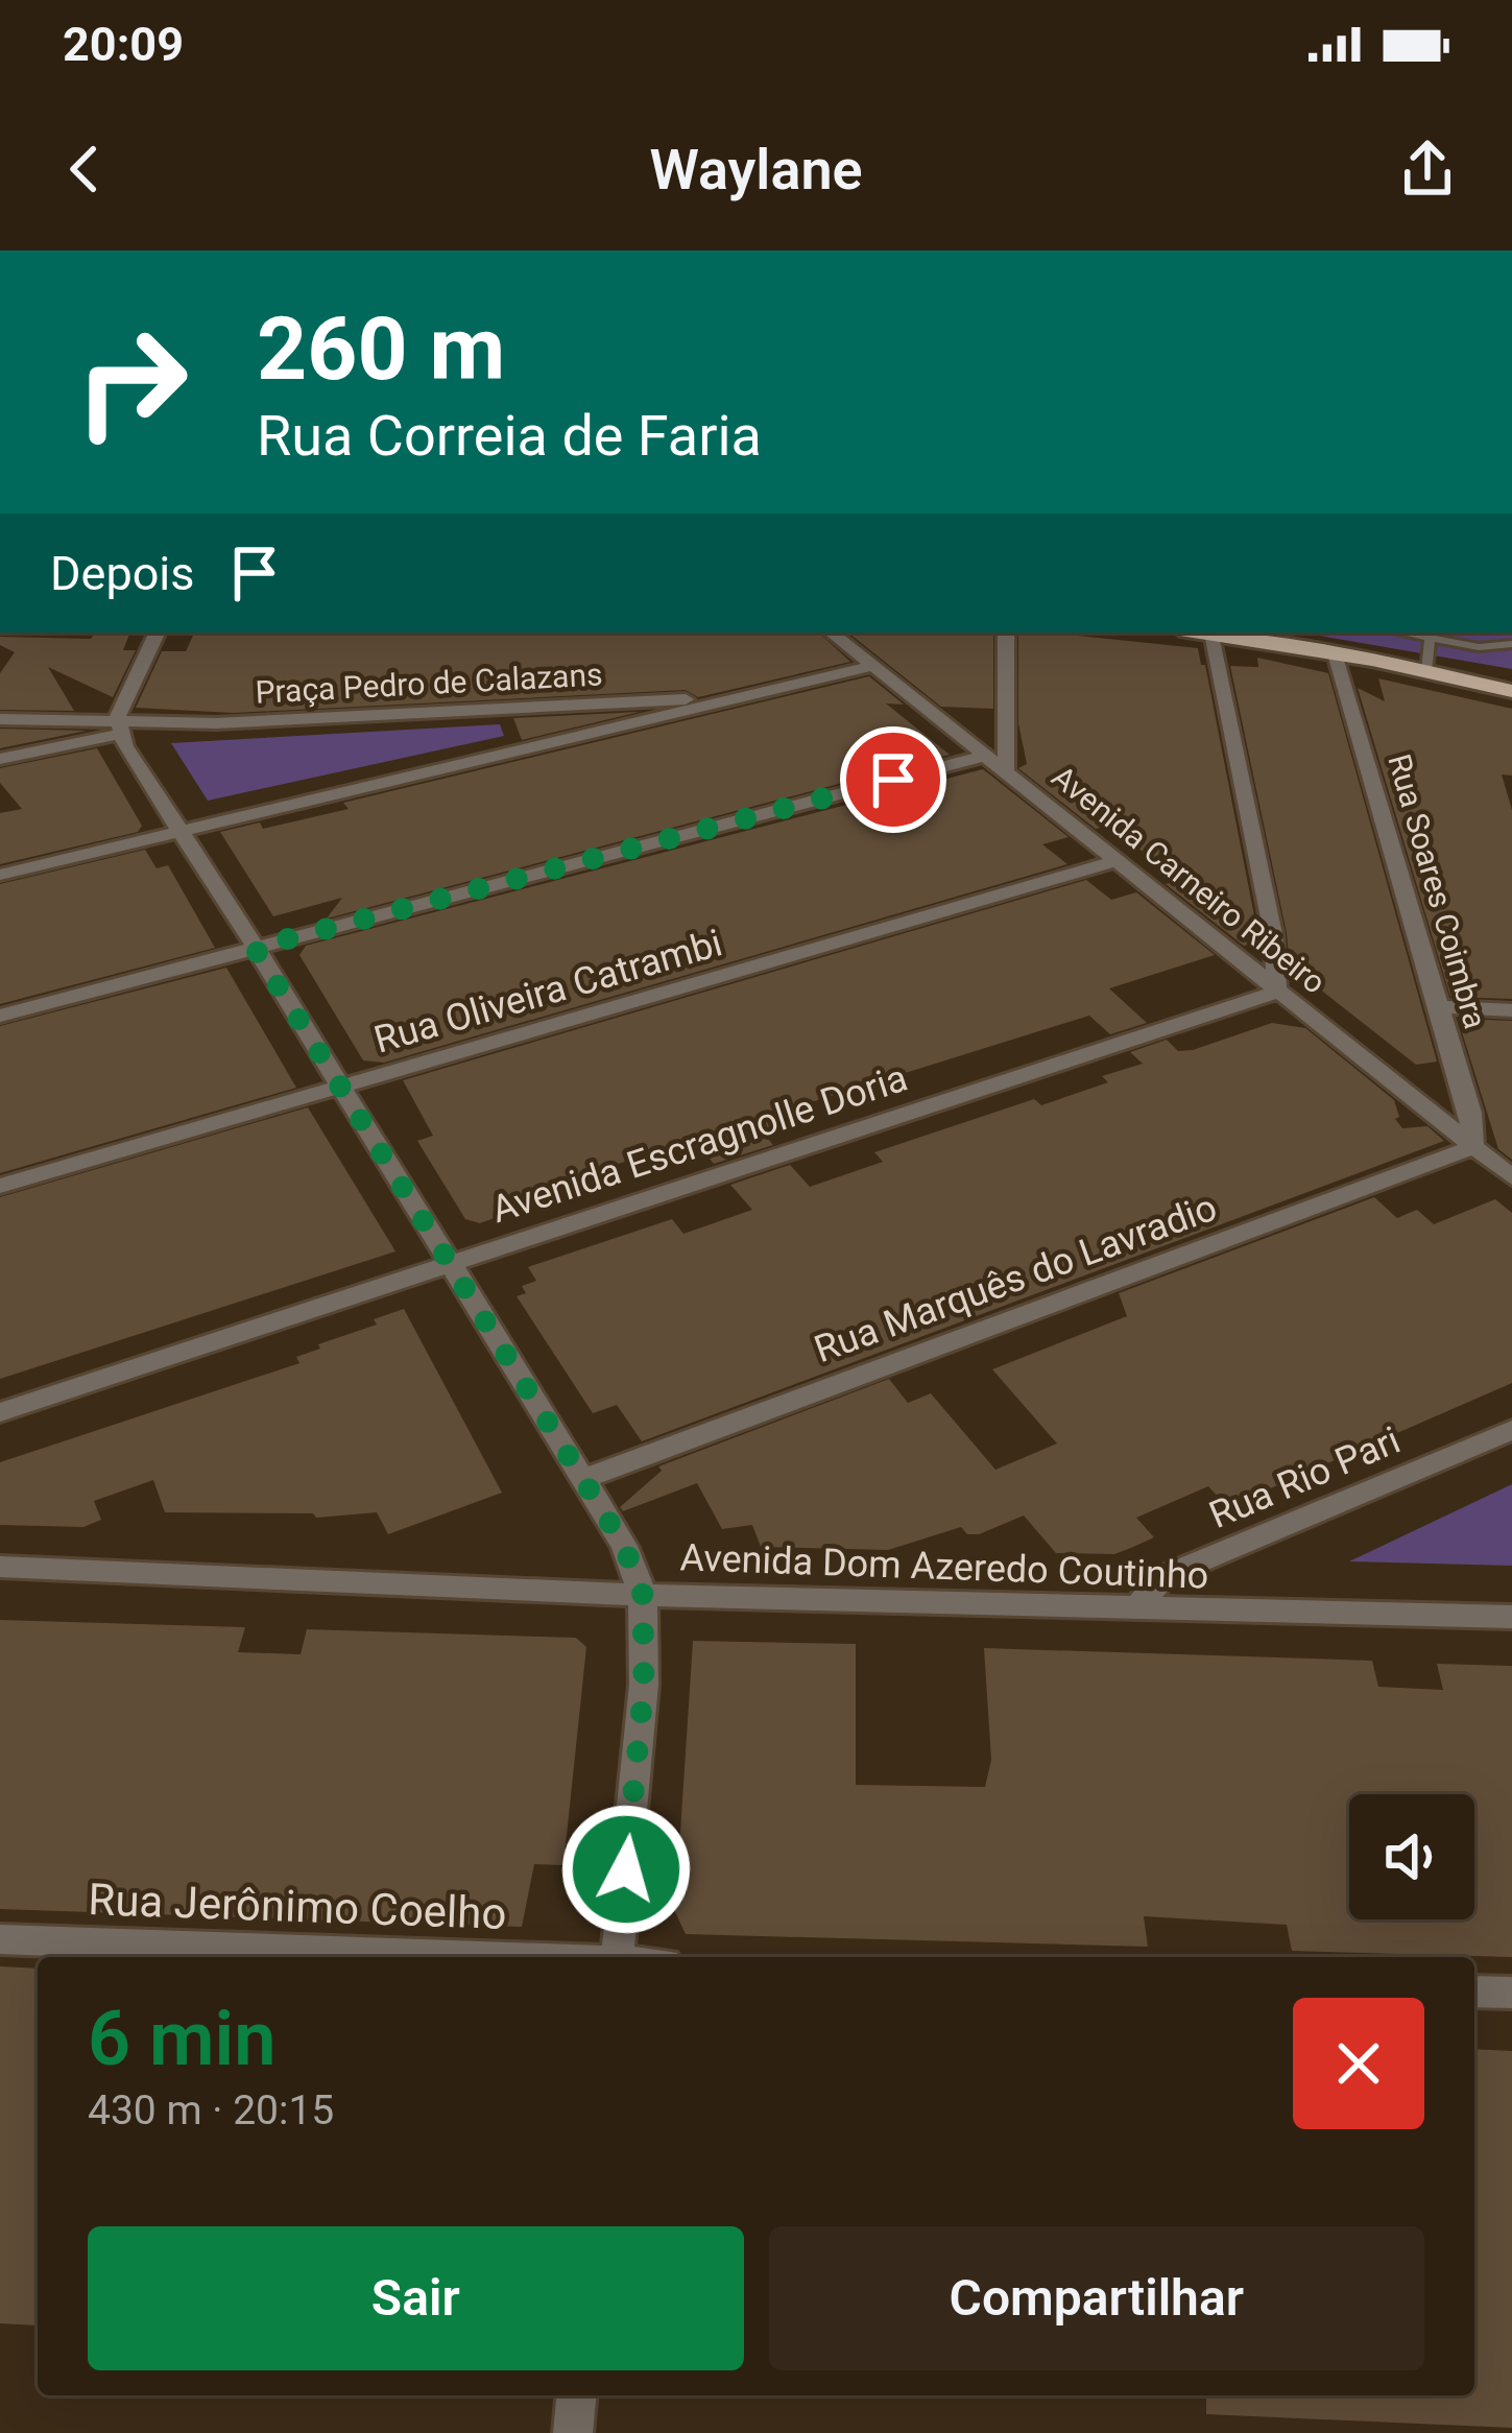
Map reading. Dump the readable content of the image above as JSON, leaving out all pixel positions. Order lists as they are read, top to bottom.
{
  "streets": {
    "street": [
      "Praça Pedro de Calazans",
      "Avenida Carneiro Ribeiro",
      "Rua Soares Coimbra",
      "Rua Oliveira Catrambi",
      "Avenida Escragnolle Doria",
      "Rua Marquês do Lavradio",
      "Rua Rio Pari",
      "Avenida Dom Azeredo Coutinho",
      "Rua Jerônimo Coelho"
    ]
  },
  "crossings": [
    ["Avenida Carneiro Ribeiro", "Rua Soares Coimbra"],
    ["Avenida Carneiro Ribeiro", "Rua Oliveira Catrambi"],
    ["Avenida Carneiro Ribeiro", "Avenida Escragnolle Doria"],
    ["Avenida Carneiro Ribeiro", "Rua Marquês do Lavradio"],
    ["Rua Soares Coimbra", "Rua Marquês do Lavradio"],
    ["Rua Rio Pari", "Avenida Dom Azeredo Coutinho"]
  ],
  "page": {
    "status": "20:09",
    "header": "Waylane",
    "turn": ["260 m", "Rua Correia de Faria"],
    "then": "Depois",
    "heading": ["6 min", "430 m · 20:15"],
    "buttons": ["Sair", "Compartilhar"]
  }
}
